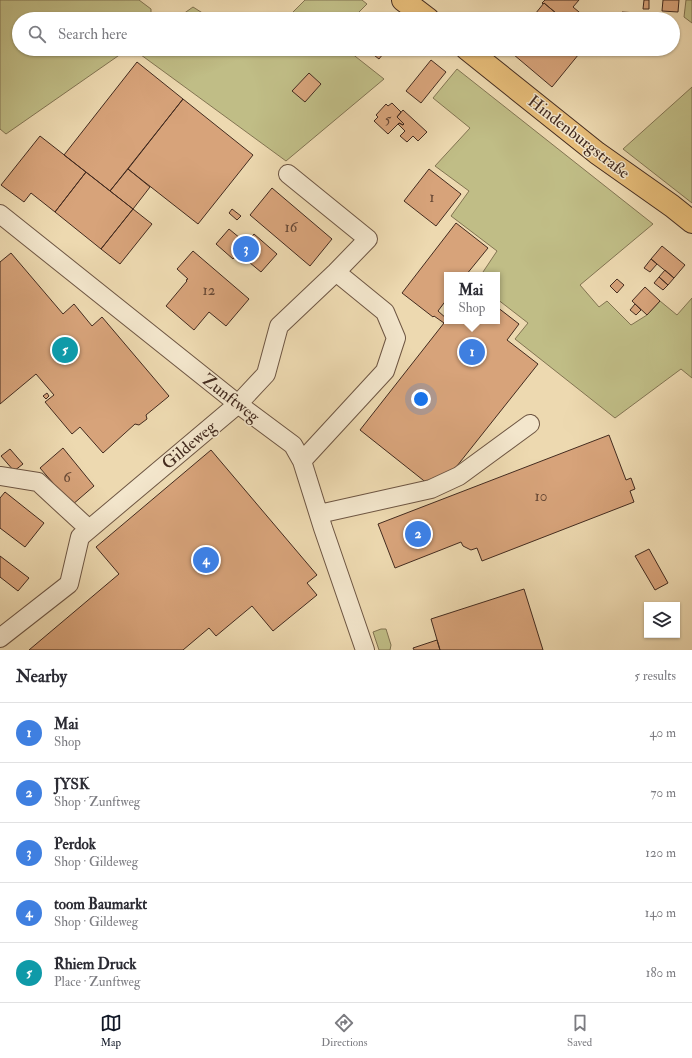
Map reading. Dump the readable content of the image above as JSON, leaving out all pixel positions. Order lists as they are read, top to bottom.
{
  "streets": {
    "main road": ["Hindenburgstraße"],
    "street": ["Zunftweg", "Gildeweg"]
  },
  "crossings": [
    ["Zunftweg", "Gildeweg"]
  ],
  "house_numbers": [
    "5",
    "1",
    "16",
    "12",
    "6",
    "10"
  ],
  "page": {
    "search": "Search here",
    "pins": [
      "3",
      "5",
      "1",
      "2",
      "4"
    ],
    "popup": ["Mai", "Shop"],
    "heading": ["Nearby", "5 results"],
    "list": [
      {
        "mark": "1",
        "name": "Mai",
        "note": "Shop",
        "value": "40 m"
      },
      {
        "mark": "2",
        "name": "JYSK",
        "note": "Shop · Zunftweg",
        "value": "70 m"
      },
      {
        "mark": "3",
        "name": "Perdok",
        "note": "Shop · Gildeweg",
        "value": "120 m"
      },
      {
        "mark": "4",
        "name": "toom Baumarkt",
        "note": "Shop · Gildeweg",
        "value": "140 m"
      },
      {
        "mark": "5",
        "name": "Rhiem Druck",
        "note": "Place · Zunftweg",
        "value": "180 m"
      }
    ],
    "nav": ["Map", "Directions", "Saved"]
  }
}
